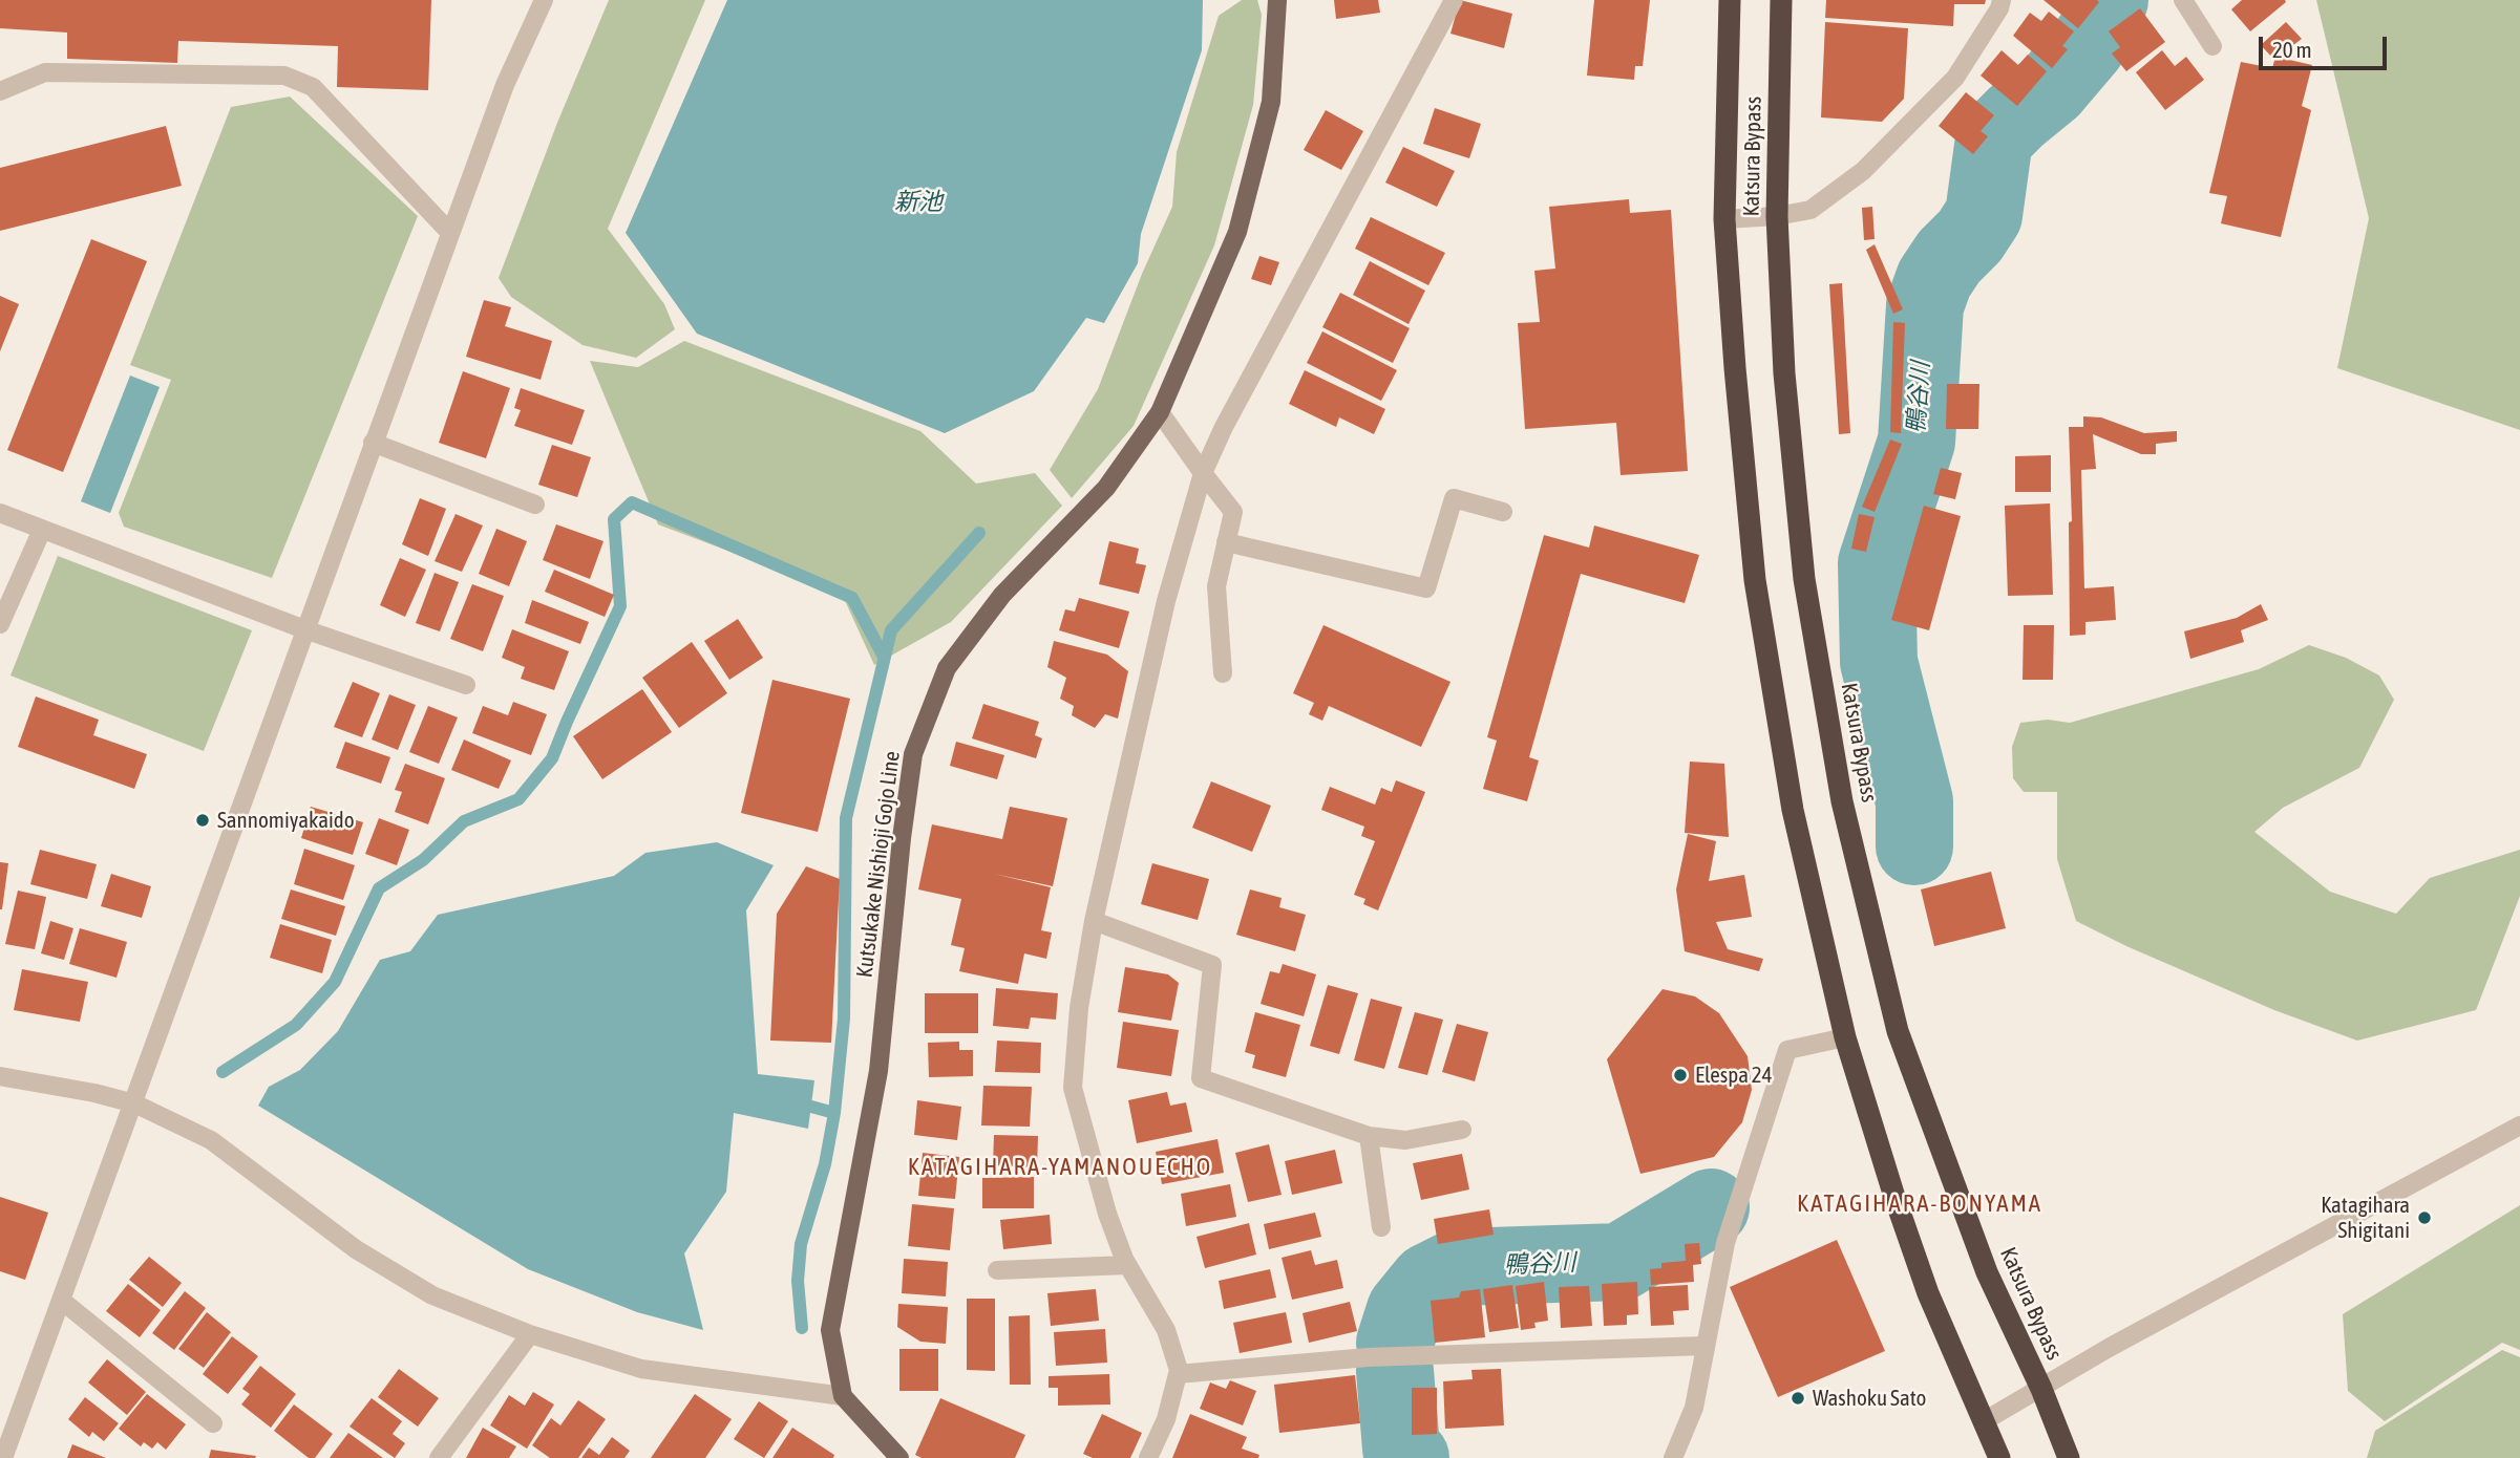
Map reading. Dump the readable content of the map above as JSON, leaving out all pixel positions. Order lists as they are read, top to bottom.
{
  "streets": {
    "highway": ["Katsura Bypass"],
    "main road": ["Kutsukake Nishioji Gojo Line"]
  },
  "districts": ["KATAGIHARA-YAMANOUECHO", "KATAGIHARA-BONYAMA"],
  "water": ["新池", "鴨谷川"],
  "places": [
    "Sannomiyakaido",
    "Elespa 24",
    "Katagihara Shigitani",
    "Washoku Sato"
  ],
  "scale_bar": "20 m"
}
